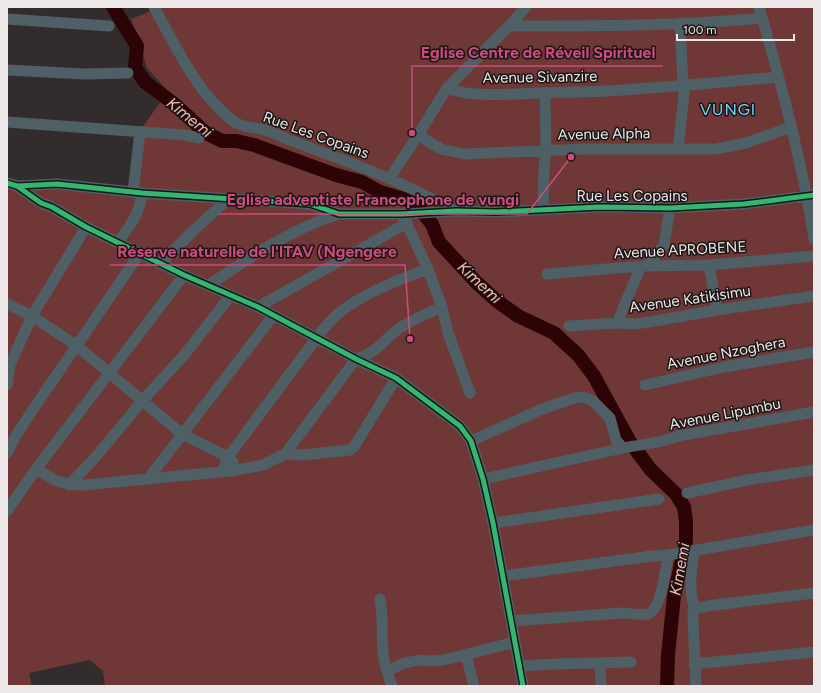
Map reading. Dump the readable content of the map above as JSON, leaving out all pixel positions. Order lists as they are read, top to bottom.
{
  "streets": {
    "street": [
      "Avenue Sivanzire",
      "Avenue Alpha",
      "Rue Les Copains",
      "Avenue APROBENE",
      "Avenue Katikisimu",
      "Avenue Nzoghera",
      "Avenue Lipumbu"
    ]
  },
  "districts": ["VUNGI"],
  "water": ["Kimemi"],
  "places": ["Eglise Centre de Réveil Spirituel", "Eglise adventiste Francophone de vungi", "Réserve naturelle de l'ITAV (Ngengere"],
  "scale_bar": "100 m"
}
